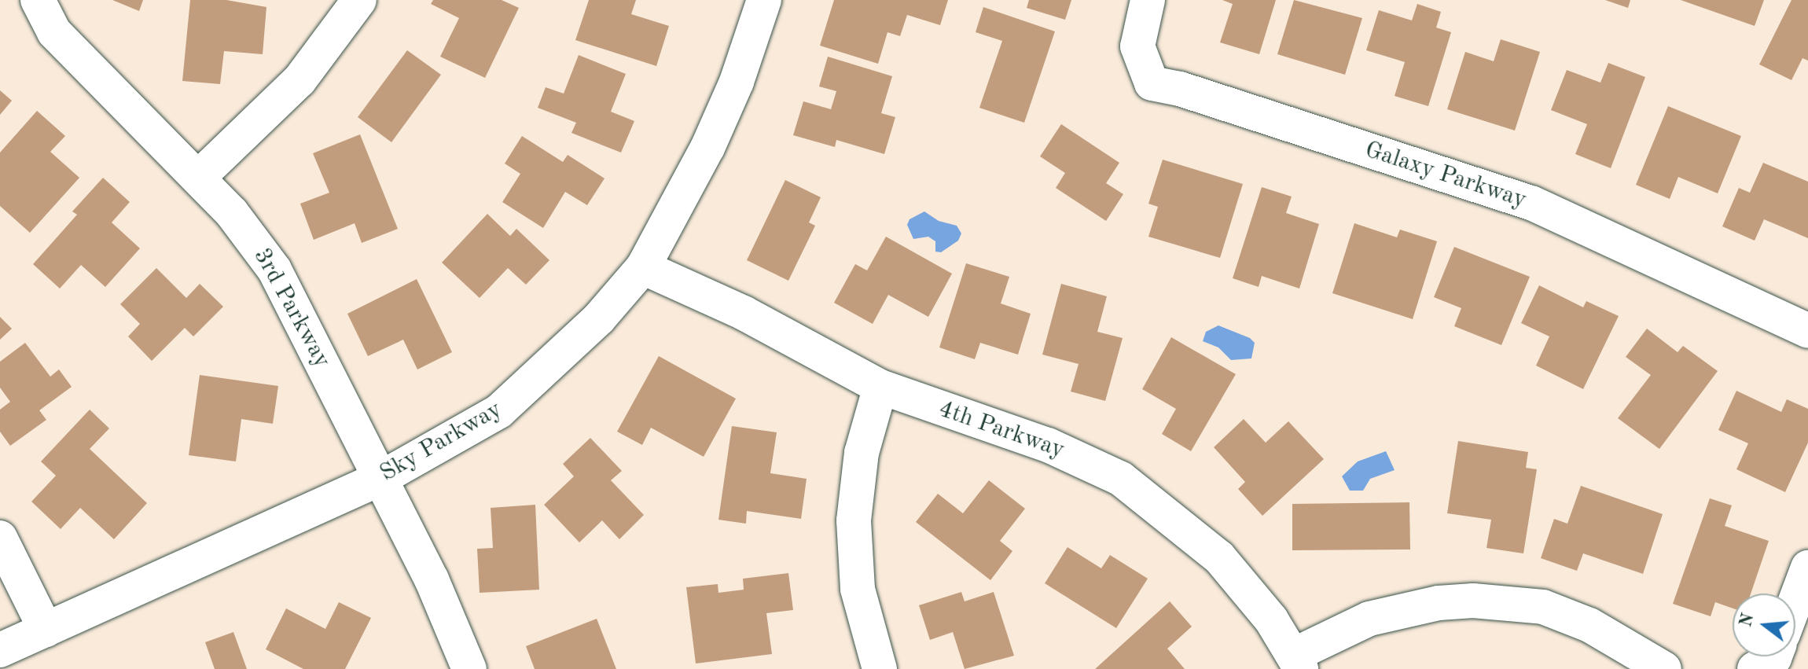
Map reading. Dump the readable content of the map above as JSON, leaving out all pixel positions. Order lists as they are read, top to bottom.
{
  "streets": {
    "street": [
      "Galaxy Parkway",
      "3rd Parkway",
      "4th Parkway",
      "Sky Parkway"
    ]
  },
  "crossings": [
    ["3rd Parkway", "Sky Parkway"],
    ["4th Parkway", "Sky Parkway"]
  ],
  "north": "left"
}
